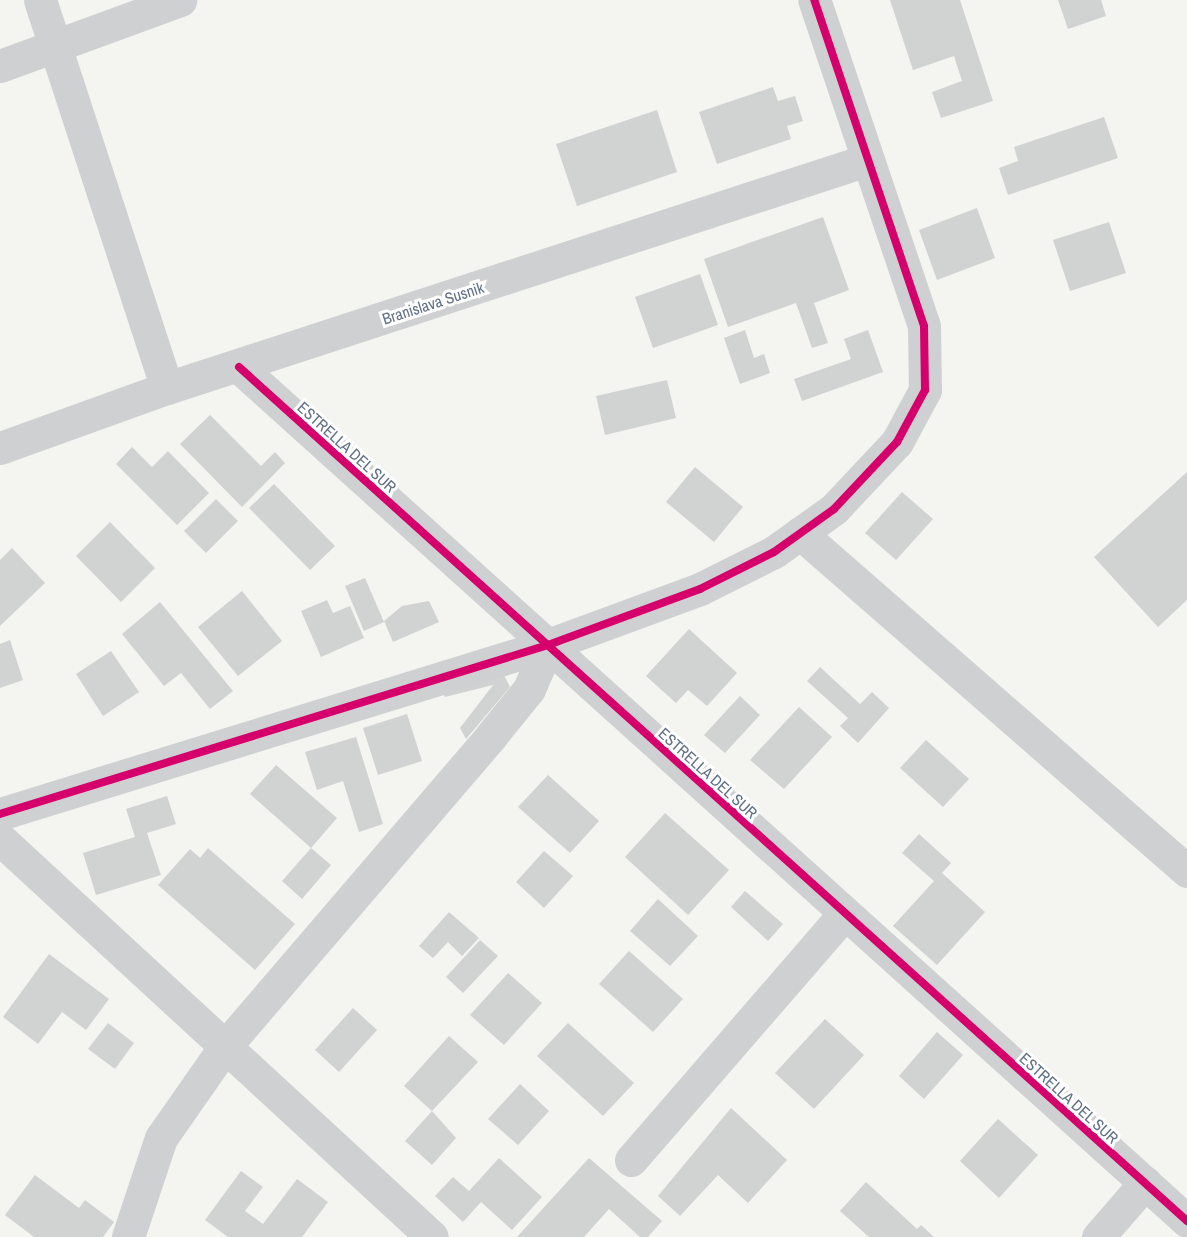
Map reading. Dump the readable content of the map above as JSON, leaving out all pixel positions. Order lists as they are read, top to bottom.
{
  "streets": {
    "street": ["Branislava Susnik", "ESTRELLA DEL SUR"]
  },
  "crossings": [
    ["Branislava Susnik", "ESTRELLA DEL SUR"]
  ]
}
